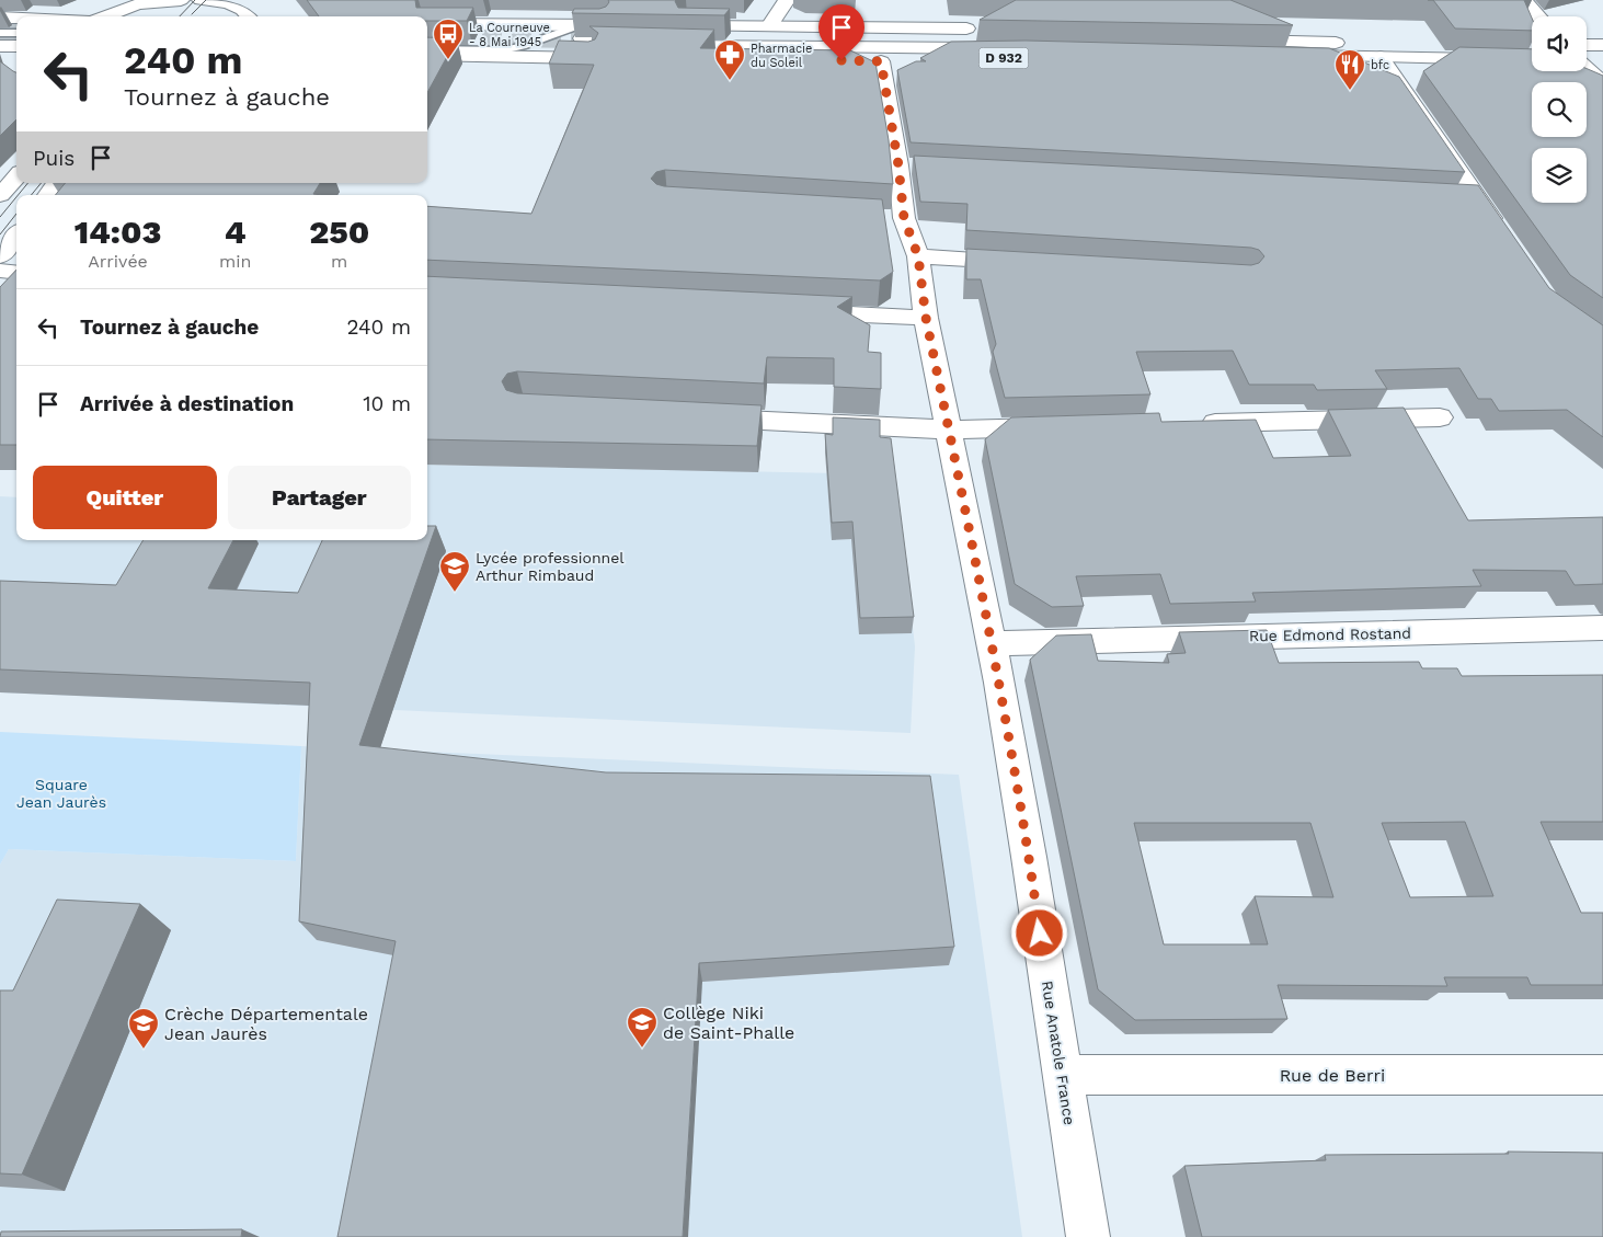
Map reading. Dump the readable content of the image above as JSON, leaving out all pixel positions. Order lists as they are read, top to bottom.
{
  "streets": {
    "street": [
      "D 932",
      "Rue Edmond Rostand",
      "Rue Anatole France",
      "Rue de Berri"
    ]
  },
  "crossings": [
    ["D 932", "Rue Anatole France"],
    ["Rue Edmond Rostand", "Rue Anatole France"],
    ["Rue Anatole France", "Rue de Berri"]
  ],
  "parks": ["Square Jean Jaurès"],
  "places": {
    "bus stop": ["La Courneuve - 8 Mai 1945"],
    "pharmacy": ["Pharmacie du Soleil"],
    "restaurant": ["bfc"],
    "school or university": ["Lycée professionnel Arthur Rimbaud", "Collège Niki de Saint-Phalle", "Crèche Départementale Jean Jaurès"]
  },
  "page": {
    "turn": ["240 m", "Tournez à gauche"],
    "then": "Puis",
    "eta": [
      "14:03",
      "Arrivée",
      "4",
      "min",
      "250",
      "m"
    ],
    "list": [
      {
        "name": "Tournez à gauche",
        "value": "240 m"
      },
      {
        "name": "Arrivée à destination",
        "value": "10 m"
      }
    ],
    "buttons": ["Quitter", "Partager"]
  }
}
